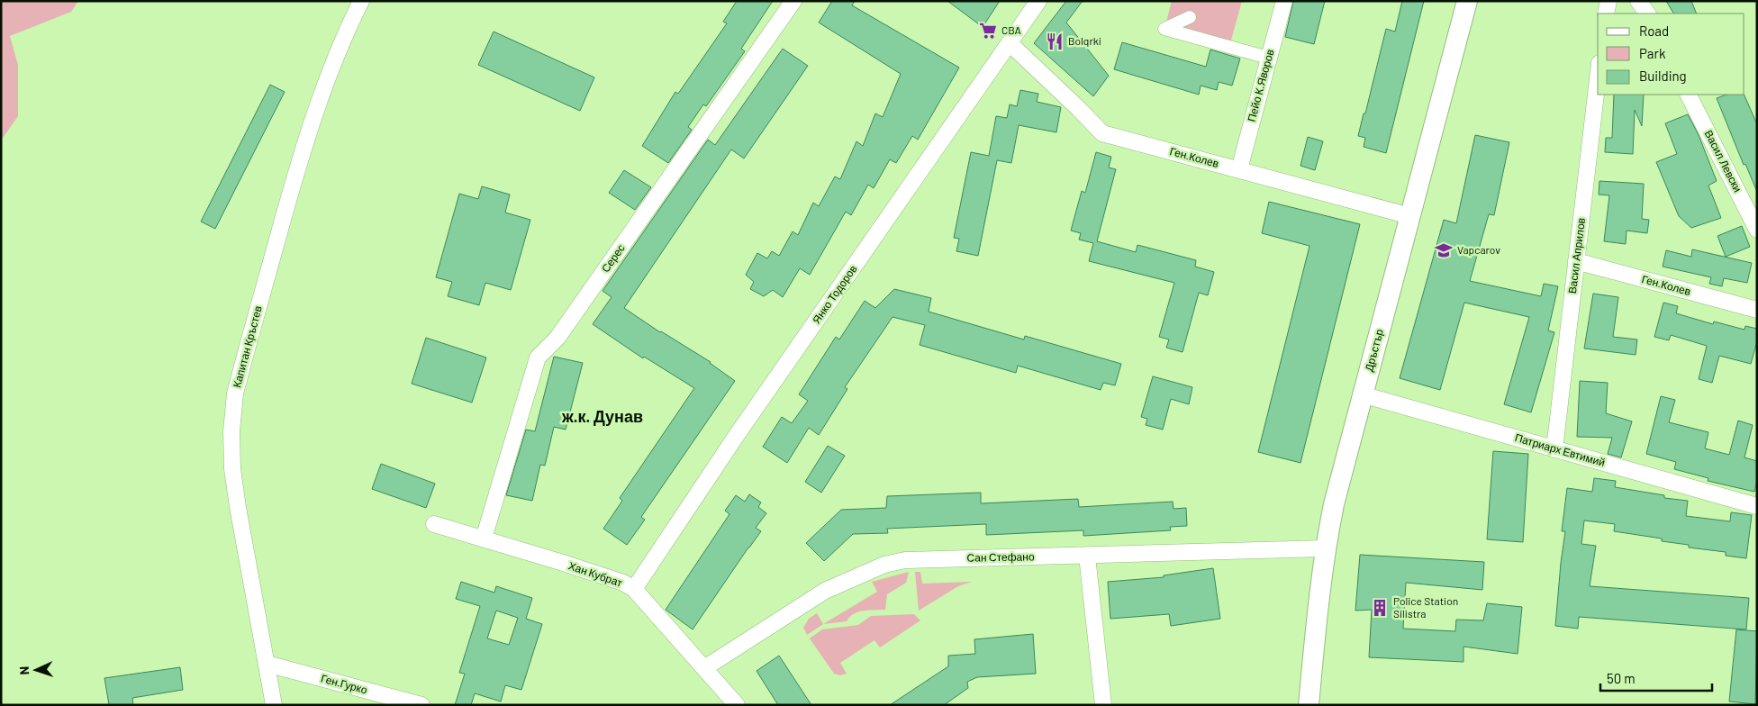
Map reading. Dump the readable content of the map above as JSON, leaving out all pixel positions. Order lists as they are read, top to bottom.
{
  "streets": {
    "street": [
      "Пейо К.Яворов",
      "Ген.Колев",
      "Васил Левски",
      "Васил Априлов",
      "Серес",
      "Янко Тодоров",
      "Капитан Кръстев",
      "Дръстър",
      "Патриарх Евтимий",
      "Сан Стефано",
      "Хан Кубрат",
      "Ген.Гурко"
    ]
  },
  "crossings": [
    ["Пейо К.Яворов", "Ген.Колев"],
    ["Ген.Колев", "Васил Априлов"],
    ["Ген.Колев", "Янко Тодоров"],
    ["Ген.Колев", "Дръстър"],
    ["Васил Априлов", "Патриарх Евтимий"],
    ["Серес", "Хан Кубрат"],
    ["Янко Тодоров", "Хан Кубрат"],
    ["Капитан Кръстев", "Ген.Гурко"],
    ["Дръстър", "Патриарх Евтимий"],
    ["Дръстър", "Сан Стефано"],
    ["Сан Стефано", "Хан Кубрат"]
  ],
  "districts": ["ж.к. Дунав"],
  "places": {
    "supermarket": ["CBA"],
    "restaurant": ["Bolqrki"],
    "school or university": ["Vapcarov"],
    "building": ["Police Station Silistra"]
  },
  "legend": ["Road", "Park", "Building"],
  "scale_bar": "50 m",
  "north": "left"
}
